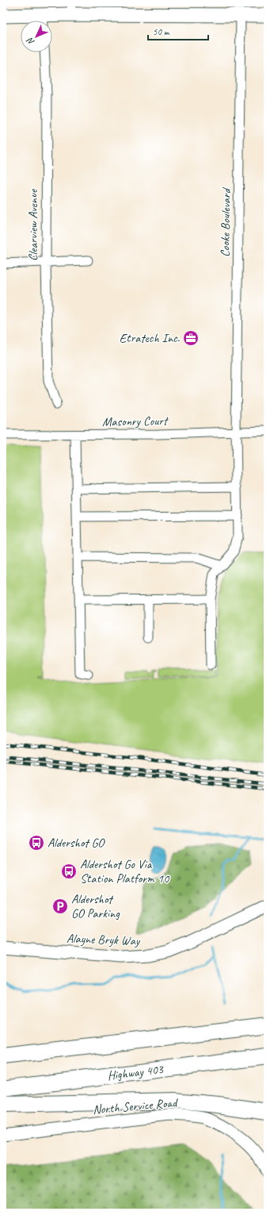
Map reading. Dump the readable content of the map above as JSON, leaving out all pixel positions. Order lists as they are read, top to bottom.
{
  "streets": {
    "highway": ["Highway 403"],
    "street": [
      "Cooke Boulevard",
      "Clearview Avenue",
      "Masonry Court",
      "Alayne Bryk Way",
      "North Service Road"
    ]
  },
  "crossings": [
    ["Cooke Boulevard", "Masonry Court"]
  ],
  "places": {
    "office": ["Etratech Inc."],
    "bus stop": ["Aldershot GO", "Aldershot Go Via Station Platform 10"],
    "parking": ["Aldershot GO Parking"]
  },
  "scale_bar": "50 m",
  "north": "bottom left"
}
